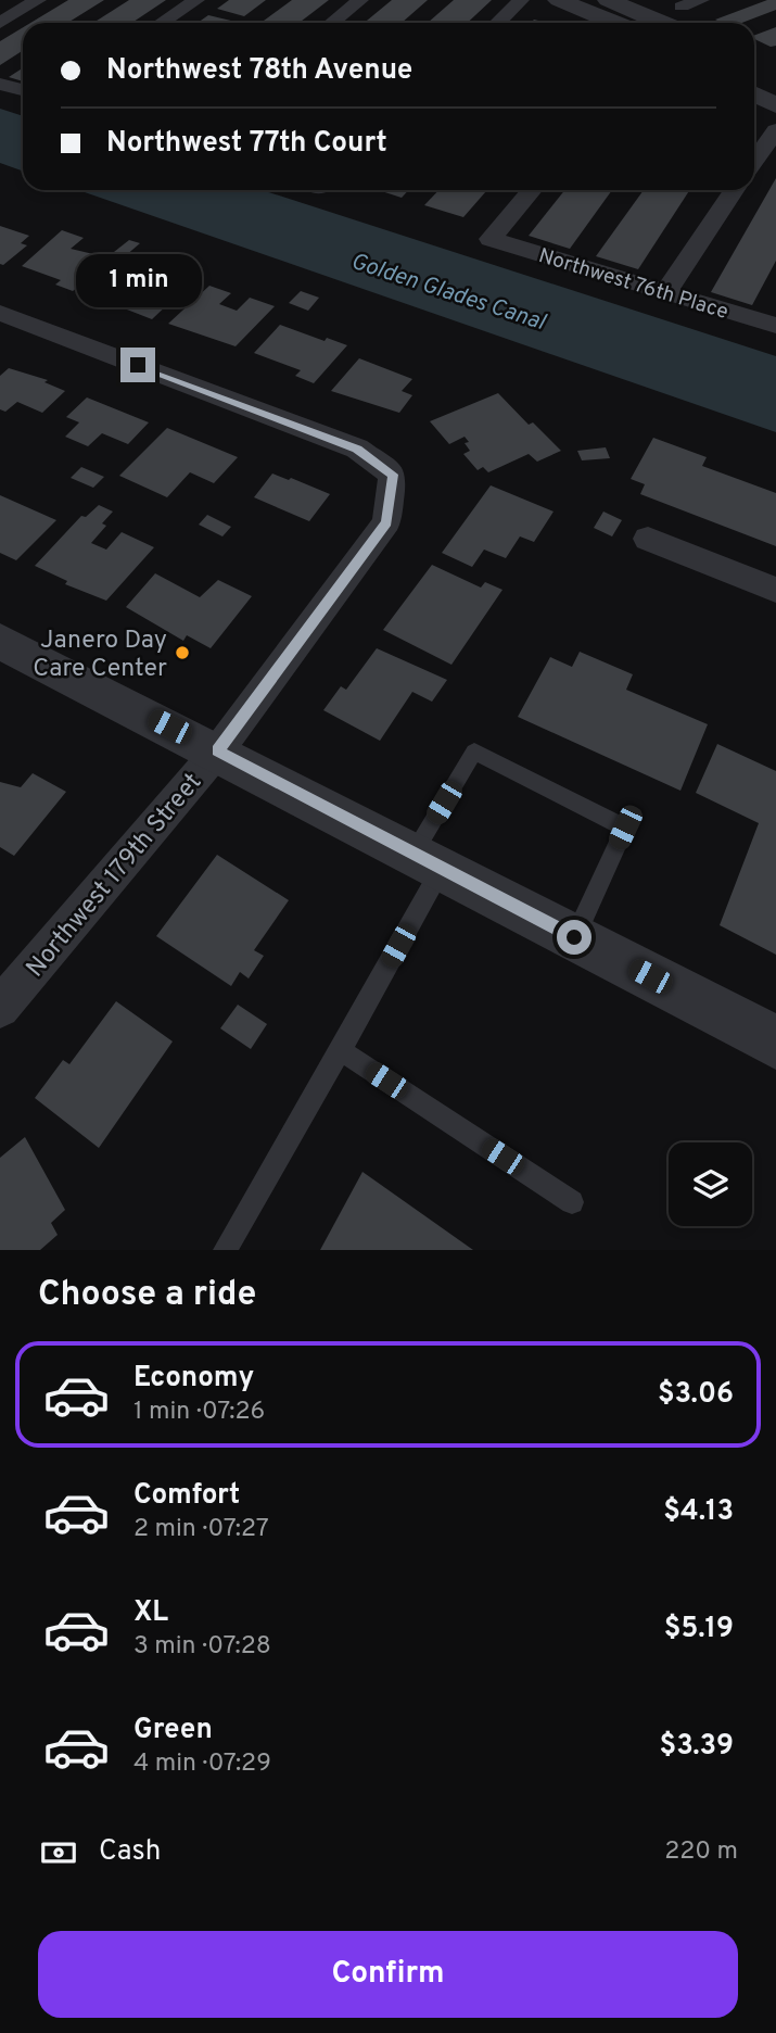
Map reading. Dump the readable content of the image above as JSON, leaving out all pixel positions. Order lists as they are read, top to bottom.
{
  "streets": {
    "street": ["Northwest 76th Place", "Northwest 179th Street"]
  },
  "water": ["Golden Glades Canal"],
  "places": ["Janero Day Care Center"],
  "page": {
    "banner": ["Northwest 78th Avenue", "Northwest 77th Court"],
    "bubble": "1 min",
    "heading": "Choose a ride",
    "list": [
      {
        "name": "Economy",
        "note": "1 min · 07:26",
        "value": "$3.06"
      },
      {
        "name": "Comfort",
        "note": "2 min · 07:27",
        "value": "$4.13"
      },
      {
        "name": "XL",
        "note": "3 min · 07:28",
        "value": "$5.19"
      },
      {
        "name": "Green",
        "note": "4 min · 07:29",
        "value": "$3.39"
      }
    ],
    "pay": ["Cash", "220 m"],
    "buttons": "Confirm"
  }
}
